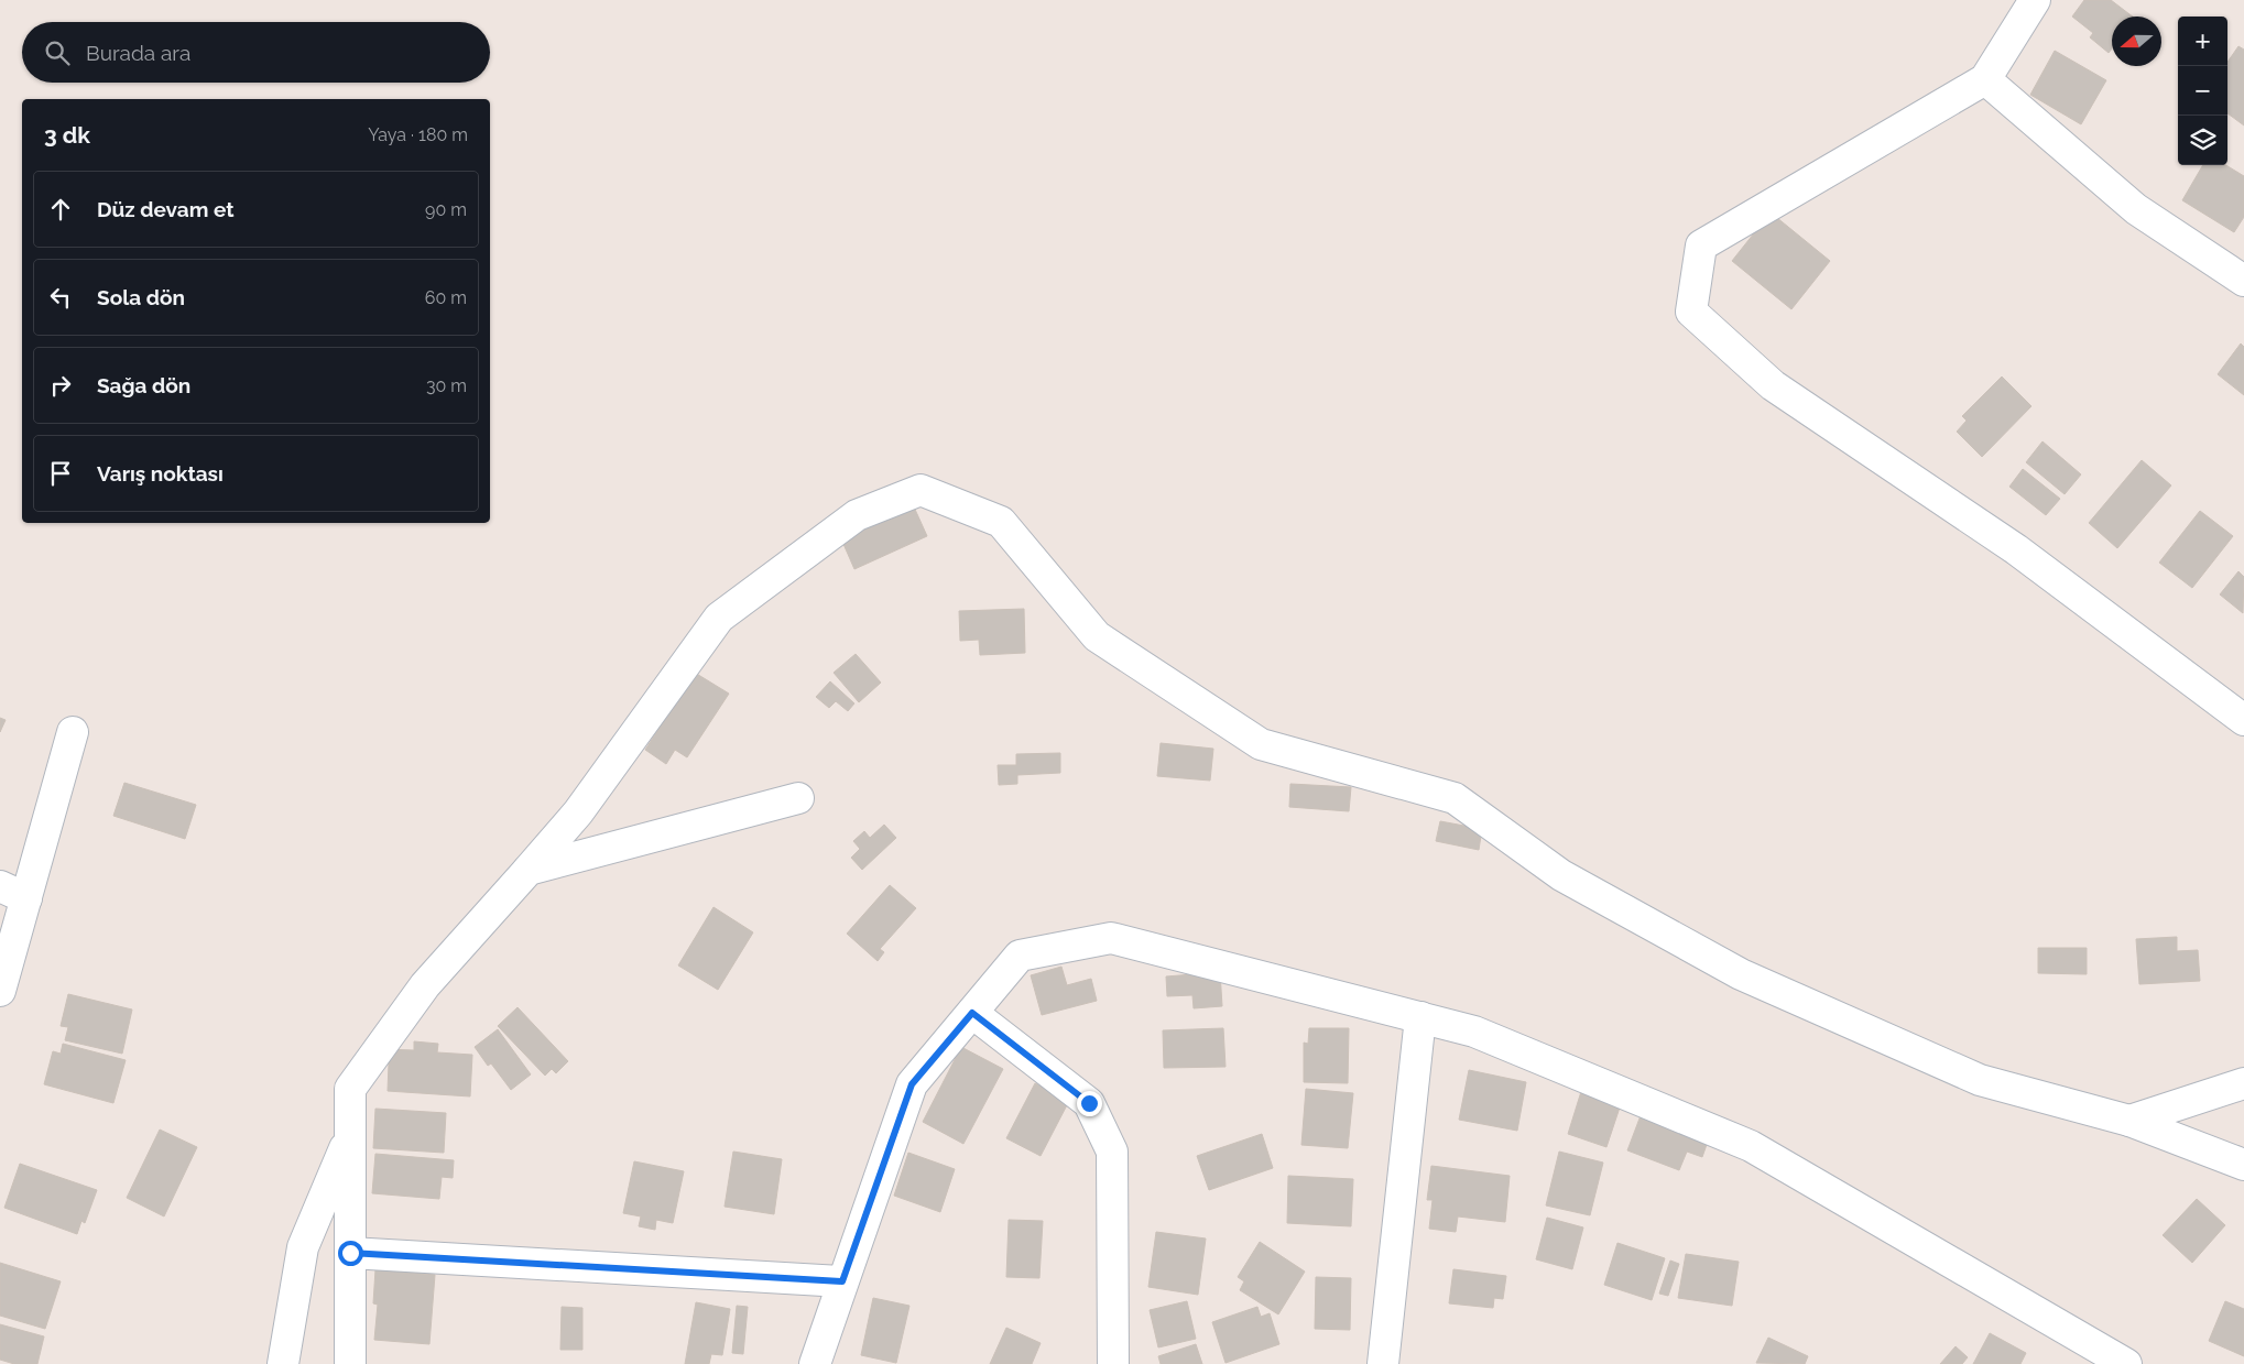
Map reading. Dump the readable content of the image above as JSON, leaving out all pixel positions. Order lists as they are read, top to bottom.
{
  "north": "left",
  "page": {
    "map_buttons": ["+", "−"],
    "search": "Burada ara",
    "heading": ["3 dk", "Yaya · 180 m"],
    "list": [
      ["Düz devam et", "90 m"],
      ["Sola dön", "60 m"],
      ["Sağa dön", "30 m"],
      "Varış noktası"
    ]
  }
}
